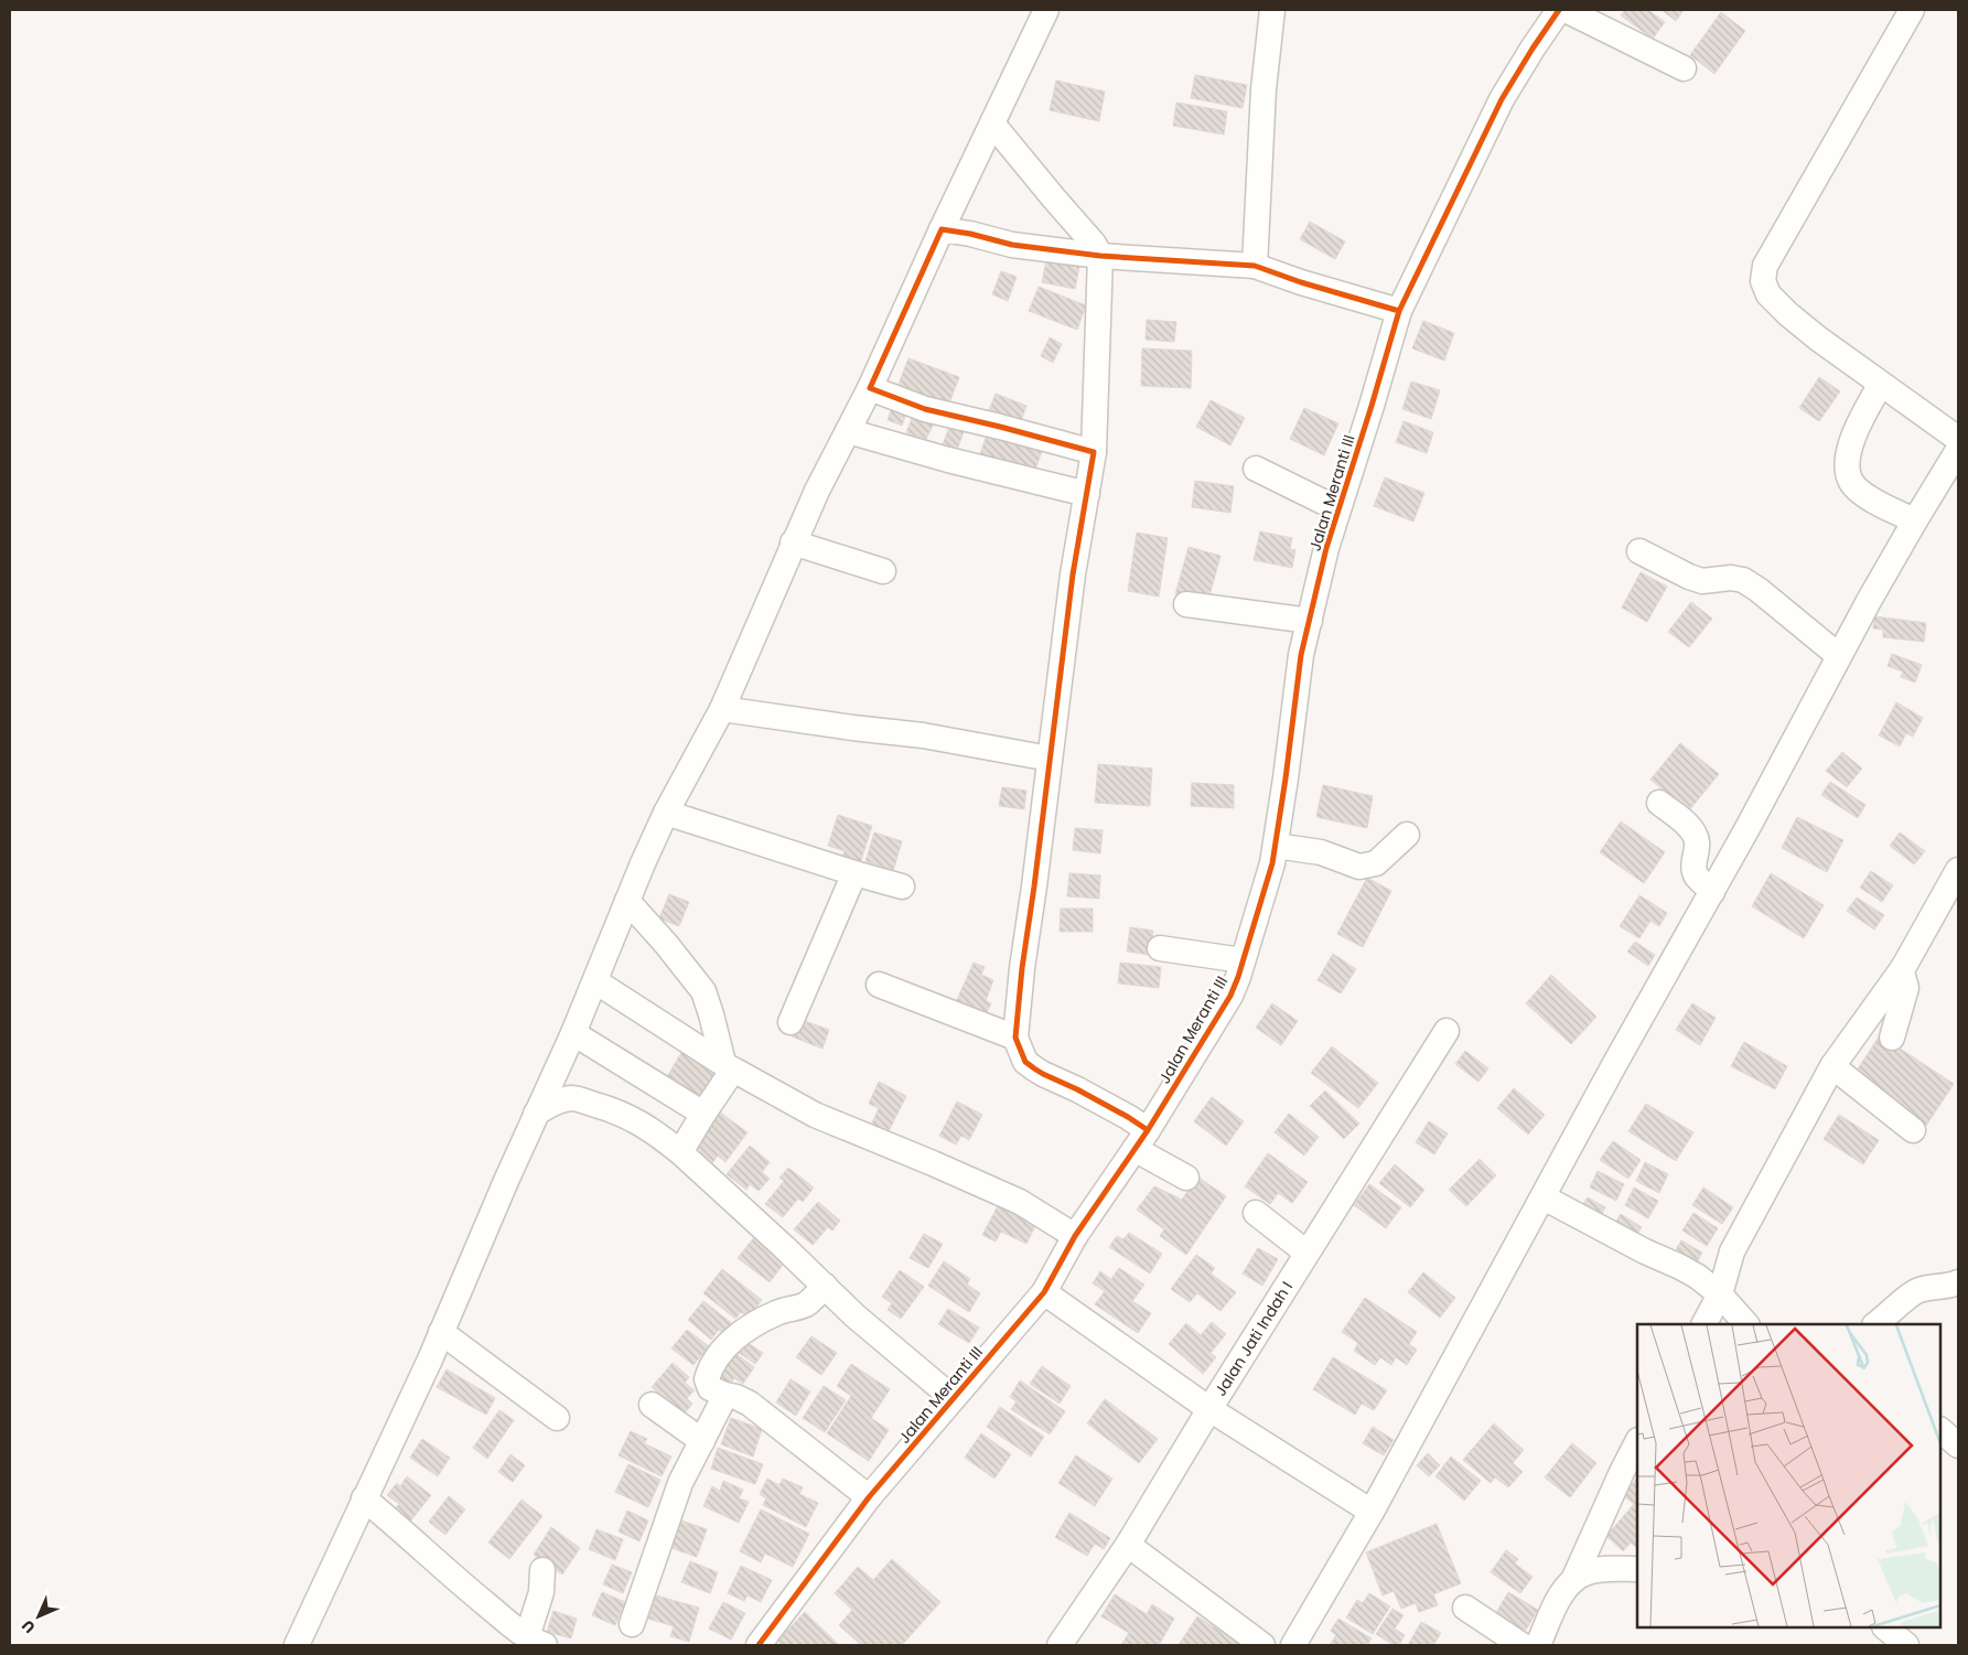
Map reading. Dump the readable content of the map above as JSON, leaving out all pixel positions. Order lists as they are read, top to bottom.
{
  "streets": {
    "street": ["Jalan Meranti III", "Jalan Jati Indah I"]
  },
  "north": "bottom left"
}
